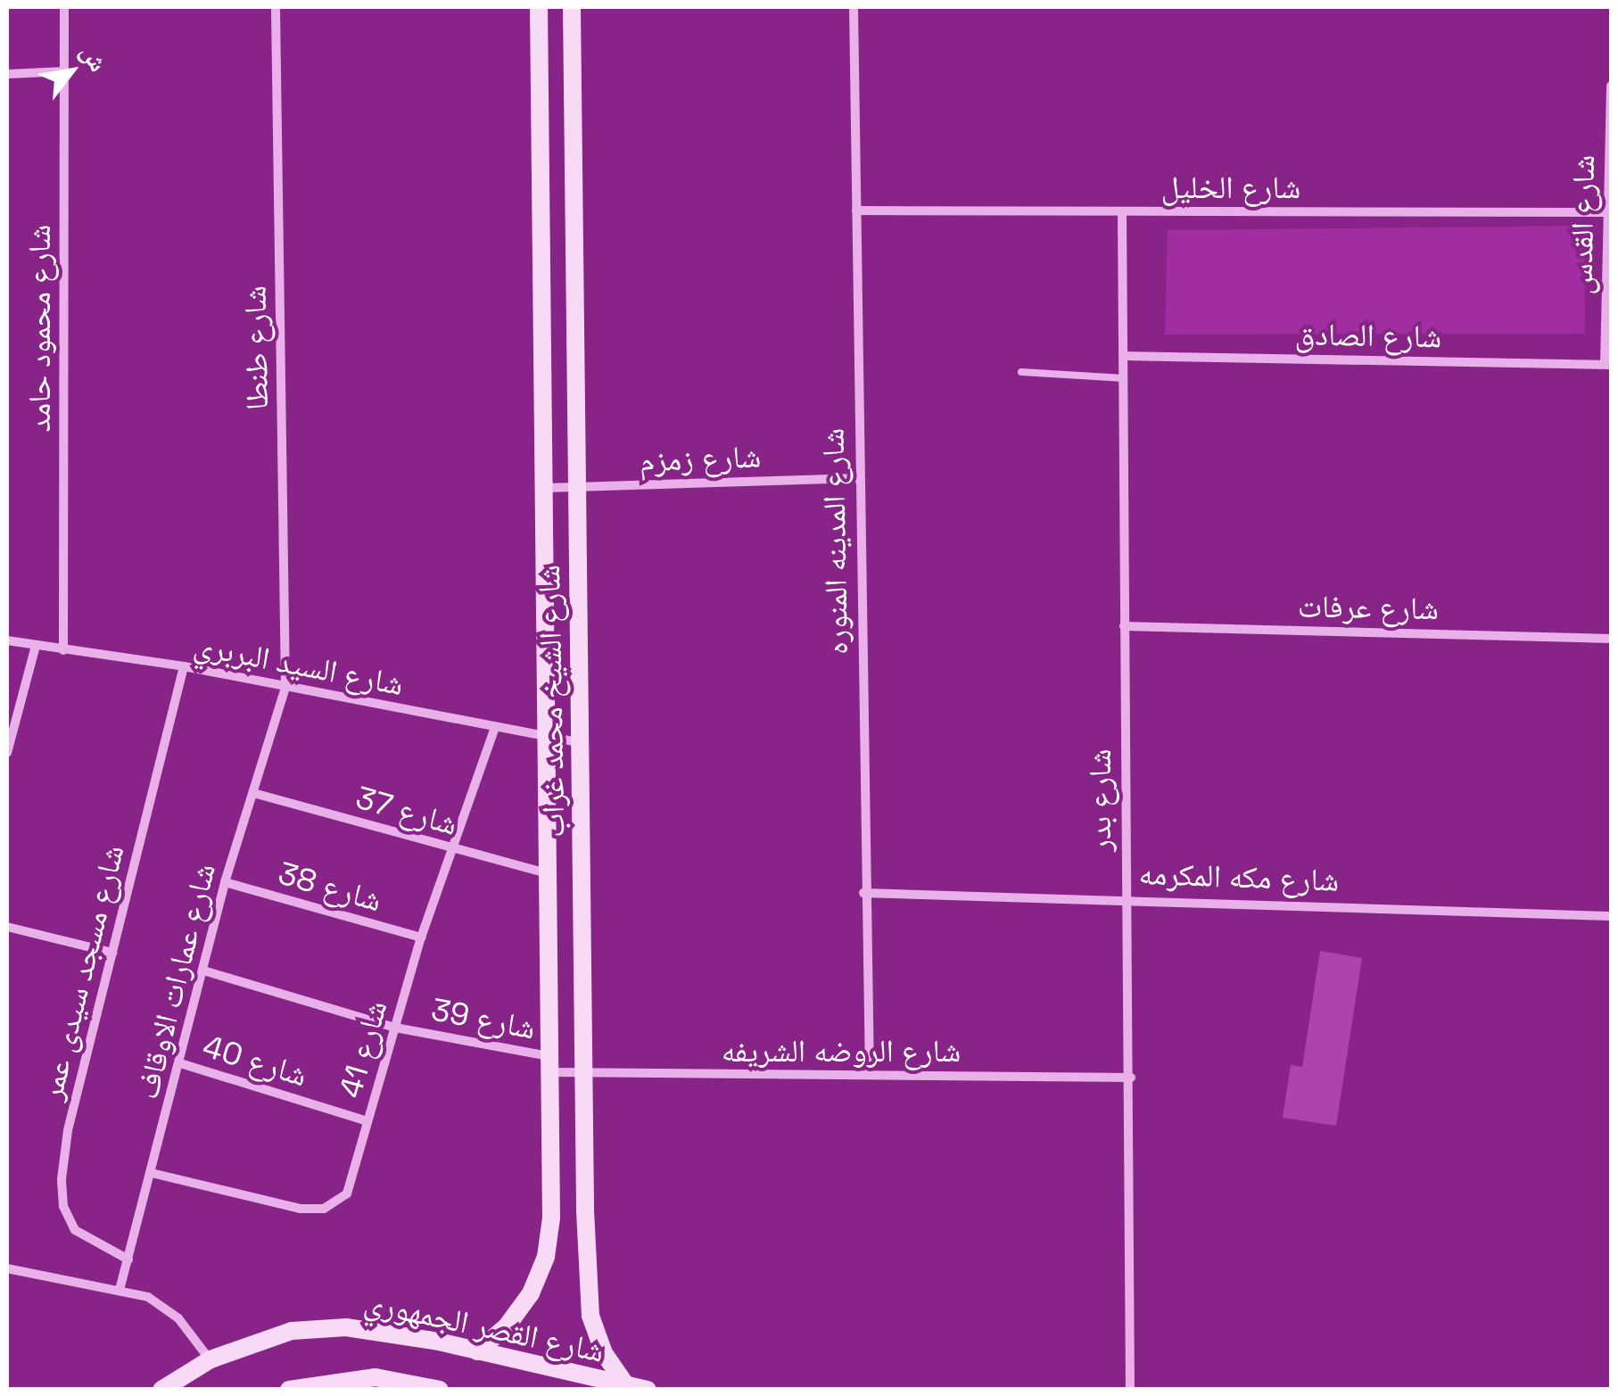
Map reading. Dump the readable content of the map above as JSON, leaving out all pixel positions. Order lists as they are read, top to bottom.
{
  "streets": {
    "main road": ["شارع الشيخ محمد غراب", "شارع القصر الجمهوري"],
    "street": [
      "شارع الخليل",
      "شارع القدس",
      "شارع محمود حامد",
      "شارع الصادق",
      "شارع طنطا",
      "شارع زمزم",
      "شارع المدينه المنوره",
      "شارع عرفات",
      "شارع السيد البربري",
      "شارع بدر",
      "شارع 37",
      "شارع مكه المكرمه",
      "شارع 38",
      "شارع مسجد سيدى عمر",
      "شارع عمارات الاوقاف",
      "شارع 39",
      "شارع 41",
      "شارع الروضه الشريفه",
      "شارع 40"
    ]
  },
  "crossings": [
    ["شارع الخليل", "شارع القدس"],
    ["شارع الخليل", "شارع المدينه المنوره"],
    ["شارع الخليل", "شارع بدر"],
    ["شارع القدس", "شارع الصادق"],
    ["شارع محمود حامد", "شارع السيد البربري"],
    ["شارع الصادق", "شارع بدر"],
    ["شارع طنطا", "شارع السيد البربري"],
    ["شارع طنطا", "شارع عمارات الاوقاف"],
    ["شارع زمزم", "شارع المدينه المنوره"],
    ["شارع زمزم", "شارع الشيخ محمد غراب"],
    ["شارع المدينه المنوره", "شارع مكه المكرمه"],
    ["شارع المدينه المنوره", "شارع الروضه الشريفه"],
    ["شارع عرفات", "شارع بدر"],
    ["شارع السيد البربري", "شارع الشيخ محمد غراب"],
    ["شارع السيد البربري", "شارع مسجد سيدى عمر"],
    ["شارع السيد البربري", "شارع عمارات الاوقاف"],
    ["شارع السيد البربري", "شارع 41"],
    ["شارع الشيخ محمد غراب", "شارع 37"],
    ["شارع الشيخ محمد غراب", "شارع 39"],
    ["شارع الشيخ محمد غراب", "شارع الروضه الشريفه"],
    ["شارع الشيخ محمد غراب", "شارع القصر الجمهوري"],
    ["شارع بدر", "شارع مكه المكرمه"],
    ["شارع بدر", "شارع الروضه الشريفه"],
    ["شارع 37", "شارع عمارات الاوقاف"],
    ["شارع 37", "شارع 41"],
    ["شارع 38", "شارع عمارات الاوقاف"],
    ["شارع 38", "شارع 41"],
    ["شارع مسجد سيدى عمر", "شارع عمارات الاوقاف"],
    ["شارع عمارات الاوقاف", "شارع 39"],
    ["شارع عمارات الاوقاف", "شارع 41"],
    ["شارع عمارات الاوقاف", "شارع 40"],
    ["شارع 39", "شارع 41"],
    ["شارع 39", "شارع الروضه الشريفه"],
    ["شارع 41", "شارع 40"]
  ],
  "north": "top right"
}
